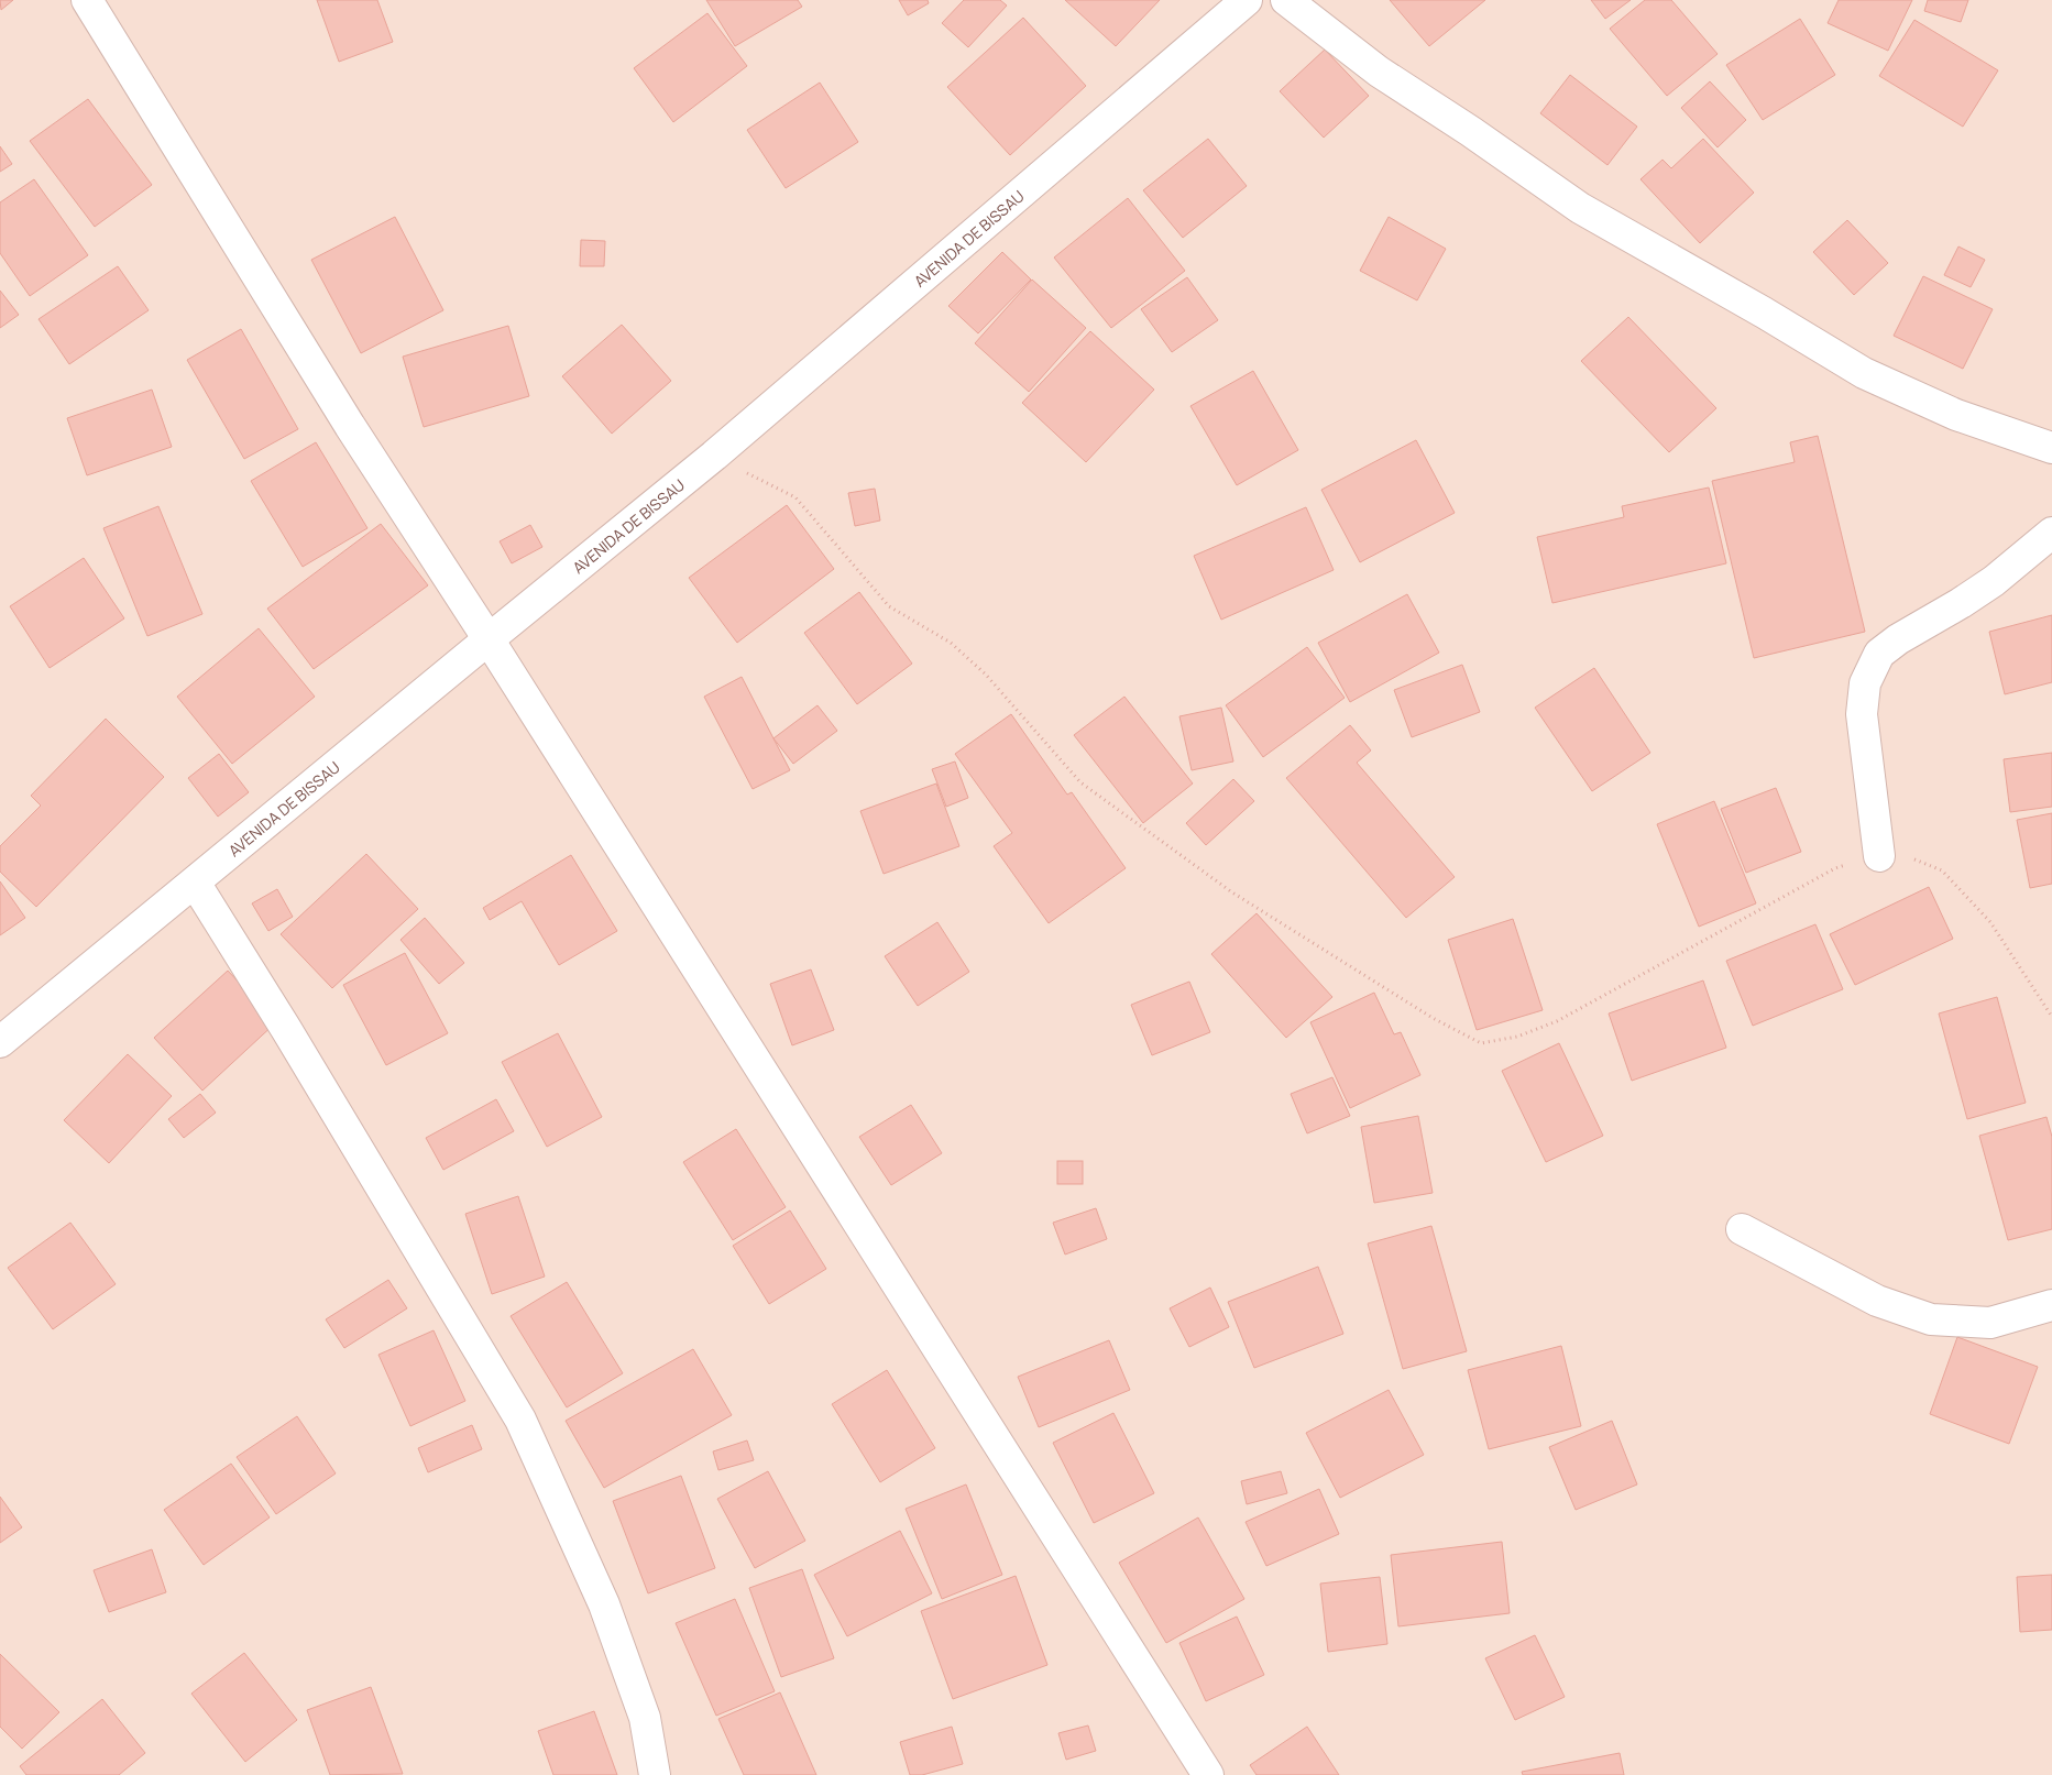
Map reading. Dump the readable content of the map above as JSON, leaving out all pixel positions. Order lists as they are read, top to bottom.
{
  "streets": {
    "street": ["AVENIDA DE BISSAU"]
  }
}
